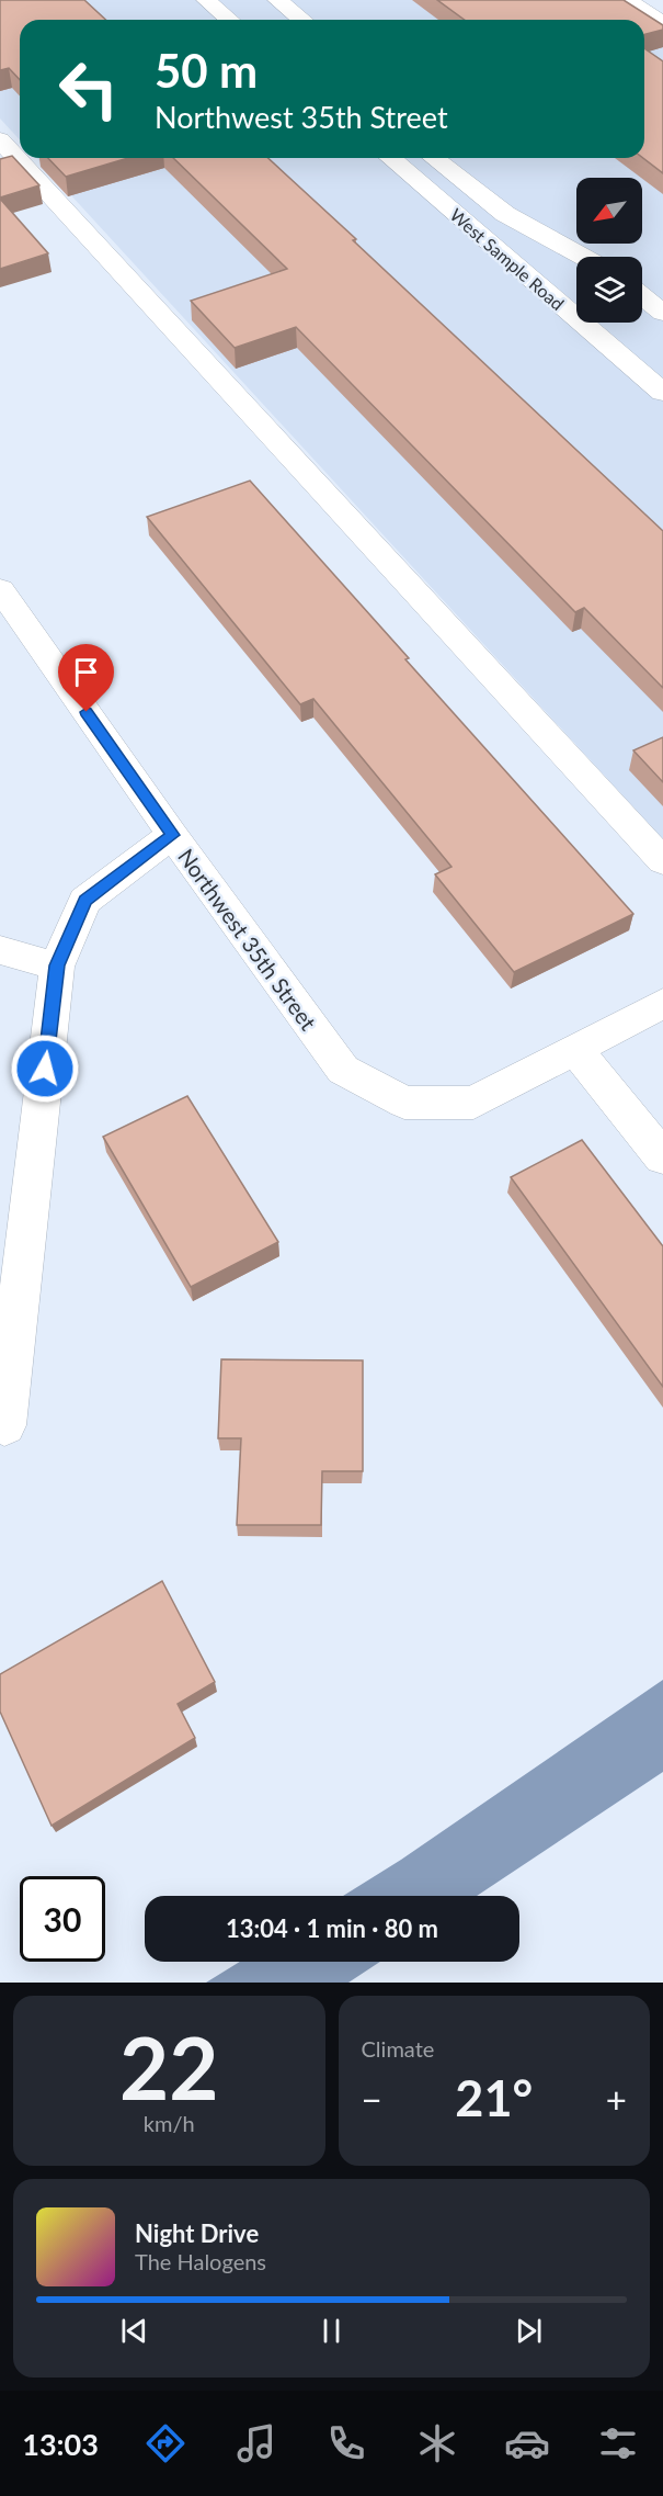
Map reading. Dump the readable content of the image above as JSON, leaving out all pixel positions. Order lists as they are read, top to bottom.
{
  "streets": {
    "street": ["West Sample Road", "Northwest 35th Street"]
  },
  "north": "bottom left",
  "page": {
    "turn": ["50 m", "Northwest 35th Street"],
    "limit": "30",
    "trip": "13:04 · 1 min · 80 m",
    "tile": [
      ["22", "km/h"],
      "Climate"
    ],
    "heat": ["−", "21°", "+"],
    "song": ["Night Drive", "The Halogens"],
    "tabs": "13:03"
  }
}
